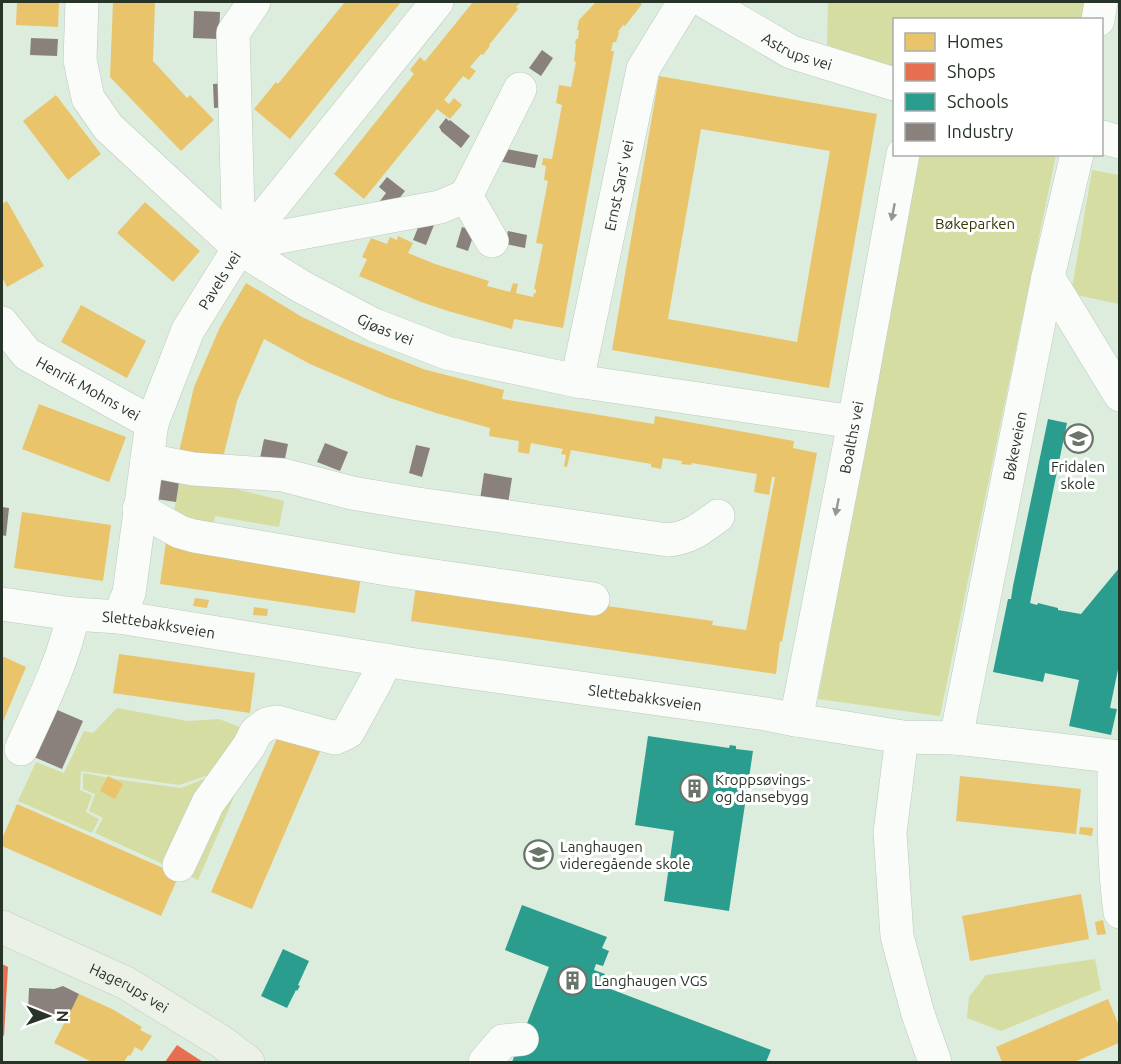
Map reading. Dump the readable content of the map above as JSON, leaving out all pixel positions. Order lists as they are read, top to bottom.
{
  "streets": {
    "main road": ["Hagerups vei"],
    "street": [
      "Astrups vei",
      "Ernst Sars' vei",
      "Pavels vei",
      "Gjøas vei",
      "Henrik Mohns vei",
      "Boalths vei",
      "Bøkeveien",
      "Slettebakksveien"
    ]
  },
  "crossings": [
    ["Ernst Sars' vei", "Gjøas vei"],
    ["Pavels vei", "Gjøas vei"],
    ["Pavels vei", "Henrik Mohns vei"],
    ["Pavels vei", "Slettebakksveien"],
    ["Gjøas vei", "Boalths vei"],
    ["Boalths vei", "Slettebakksveien"],
    ["Bøkeveien", "Slettebakksveien"]
  ],
  "one_way": ["Boalths vei"],
  "parks": ["Bøkeparken"],
  "places": {
    "school or university": ["Fridalen skole", "Langhaugen videregående skole"],
    "building": ["Kroppsøvings- og dansebygg", "Langhaugen VGS"]
  },
  "legend": [
    "Homes",
    "Shops",
    "Schools",
    "Industry"
  ],
  "north": "right"
}
